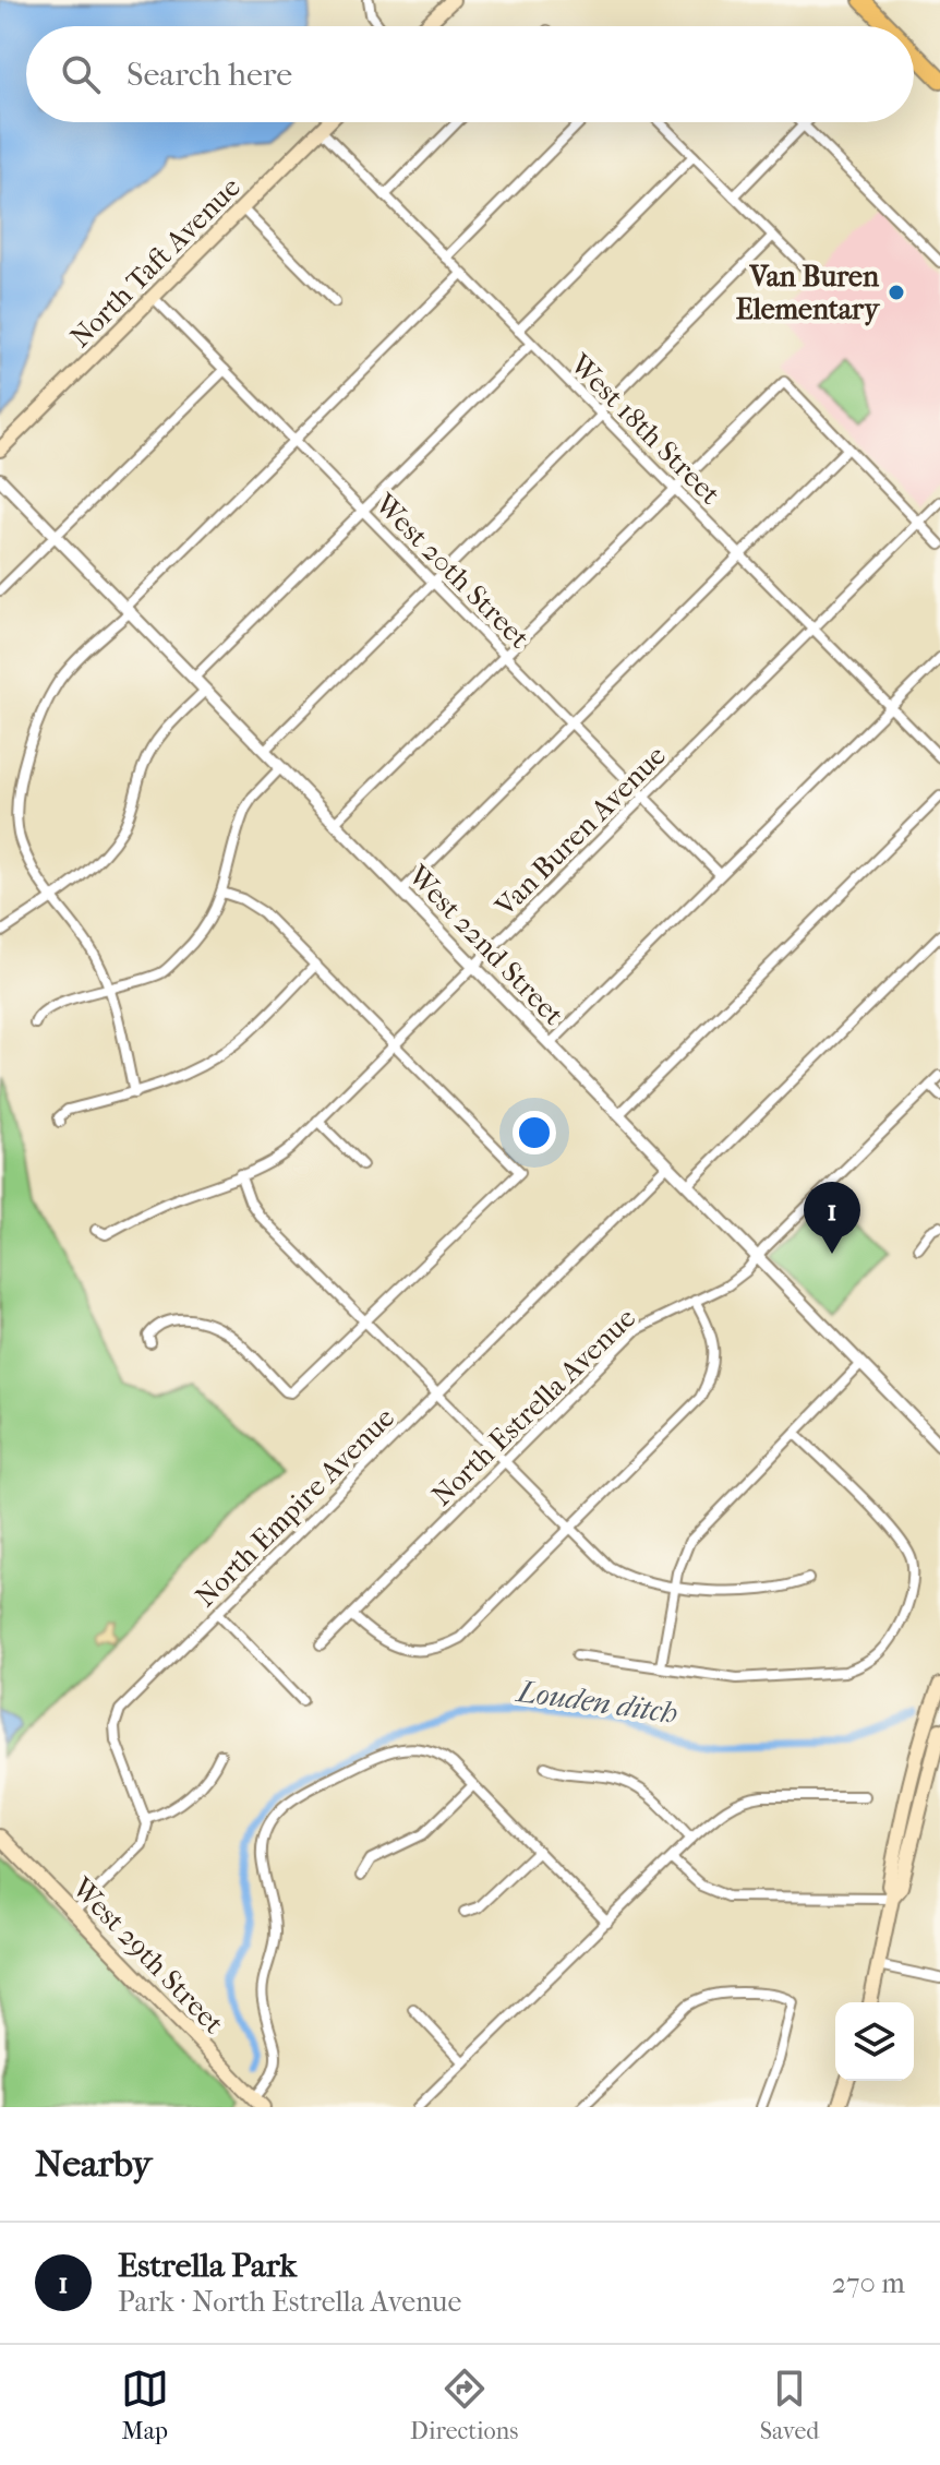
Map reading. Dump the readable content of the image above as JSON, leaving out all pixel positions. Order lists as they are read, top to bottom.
{
  "streets": {
    "main road": ["North Taft Avenue", "West 29th Street"],
    "street": [
      "West 18th Street",
      "West 20th Street",
      "Van Buren Avenue",
      "West 22nd Street",
      "North Estrella Avenue",
      "North Empire Avenue"
    ]
  },
  "crossings": [
    ["North Taft Avenue", "West 18th Street"],
    ["North Taft Avenue", "West 20th Street"],
    ["West 18th Street", "Van Buren Avenue"],
    ["West 20th Street", "Van Buren Avenue"],
    ["Van Buren Avenue", "West 22nd Street"],
    ["West 22nd Street", "North Estrella Avenue"],
    ["West 22nd Street", "North Empire Avenue"]
  ],
  "water": ["Louden ditch"],
  "places": ["Van Buren Elementary"],
  "page": {
    "search": "Search here",
    "pins": "1",
    "heading": "Nearby",
    "list": [
      {
        "mark": "1",
        "name": "Estrella Park",
        "note": "Park · North Estrella Avenue",
        "value": "270 m"
      }
    ],
    "nav": ["Map", "Directions", "Saved"]
  }
}
